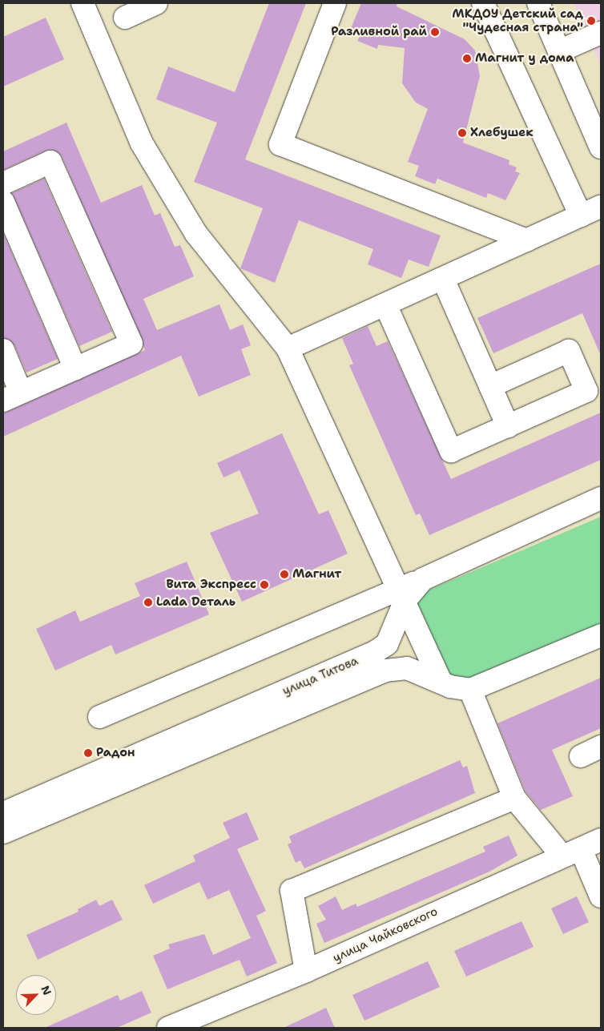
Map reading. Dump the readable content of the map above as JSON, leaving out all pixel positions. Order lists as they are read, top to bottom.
{
  "streets": {
    "street": ["улица Титова", "улица Чайковского"]
  },
  "places": [
    "МКДОУ Детский сад \"Чудесная страна\"",
    "Разливной рай",
    "Магнит у дома",
    "Хлебушек",
    "Магнит",
    "Вита Экспресс",
    "Lada Dеталь",
    "Радон"
  ],
  "north": "top right"
}
